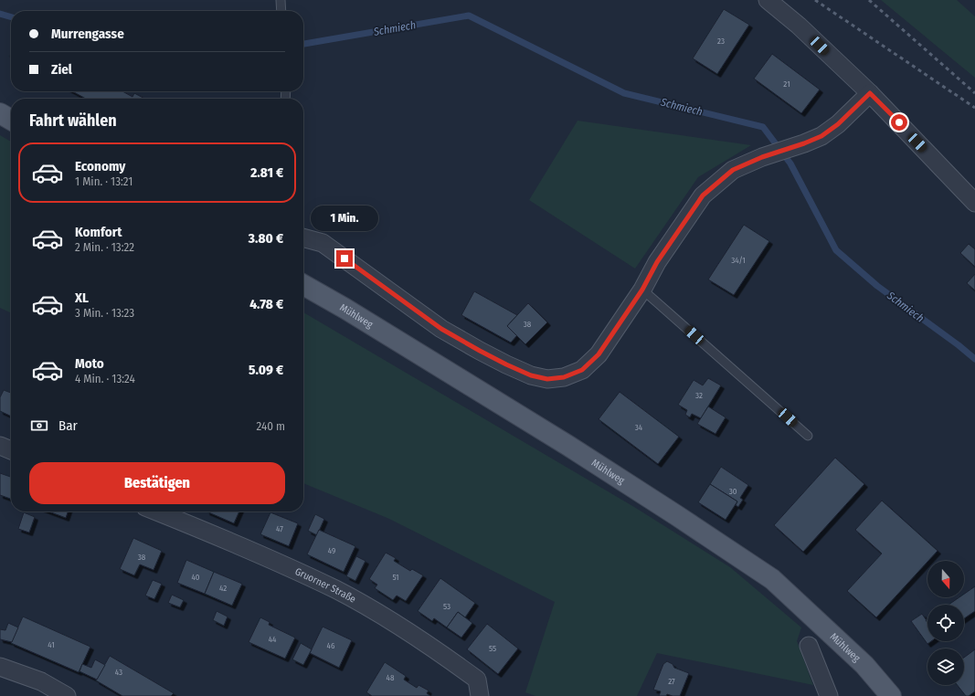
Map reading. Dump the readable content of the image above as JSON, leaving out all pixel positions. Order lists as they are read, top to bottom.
{
  "streets": {
    "main road": ["Mühlweg"],
    "street": ["Gruorner Straße"]
  },
  "water": ["Schmiech"],
  "house_numbers": [
    "23",
    "21",
    "34/1",
    "38",
    "32",
    "34",
    "30",
    "47",
    "49",
    "38",
    "40",
    "51",
    "42",
    "53",
    "44",
    "41",
    "46",
    "55",
    "43",
    "48",
    "27"
  ],
  "north": "bottom",
  "page": {
    "banner": ["Murrengasse", "Ziel"],
    "heading": "Fahrt wählen",
    "list": [
      {
        "name": "Economy",
        "note": "1 Min. · 13:21",
        "value": "2.81 €"
      },
      {
        "name": "Komfort",
        "note": "2 Min. · 13:22",
        "value": "3.80 €"
      },
      {
        "name": "XL",
        "note": "3 Min. · 13:23",
        "value": "4.78 €"
      },
      {
        "name": "Moto",
        "note": "4 Min. · 13:24",
        "value": "5.09 €"
      }
    ],
    "bubble": "1 Min.",
    "pay": ["Bar", "240 m"],
    "buttons": "Bestätigen"
  }
}
